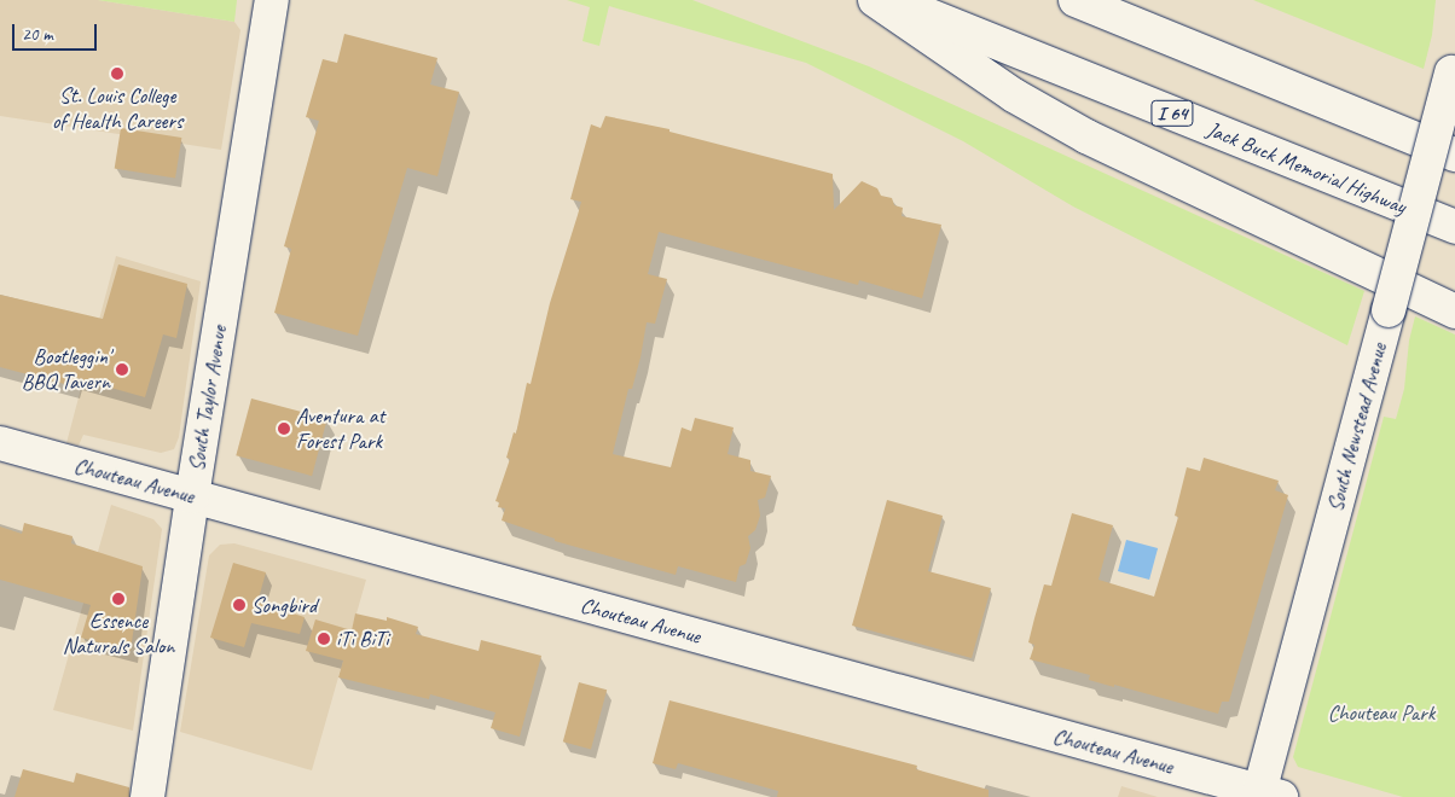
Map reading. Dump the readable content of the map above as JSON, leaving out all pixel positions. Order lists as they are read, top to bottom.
{
  "streets": {
    "main road": [
      "I 64",
      "Jack Buck Memorial Highway",
      "South Taylor Avenue",
      "South Newstead Avenue",
      "Chouteau Avenue"
    ]
  },
  "crossings": [
    ["South Taylor Avenue", "Chouteau Avenue"],
    ["South Newstead Avenue", "Chouteau Avenue"]
  ],
  "parks": ["Chouteau Park"],
  "places": [
    "St. Louis College of Health Careers",
    "Bootleggin' BBQ Tavern",
    "Aventura at Forest Park",
    "Essence Naturals Salon",
    "Songbird",
    "iTi BiTi"
  ],
  "scale_bar": "20 m"
}
